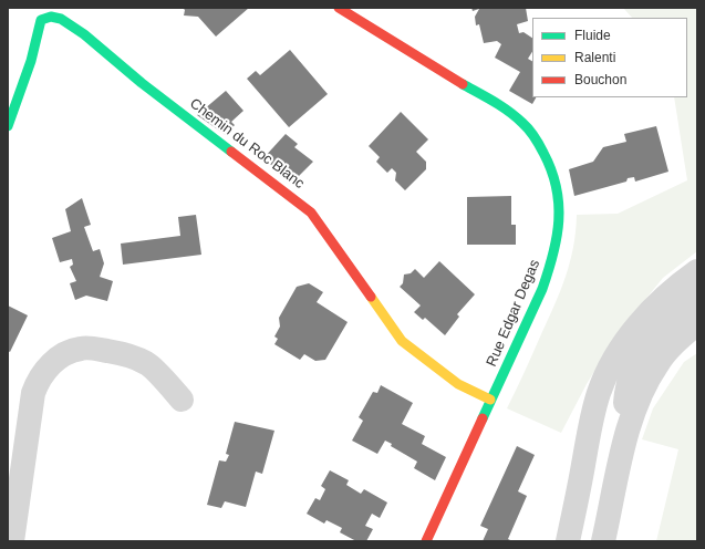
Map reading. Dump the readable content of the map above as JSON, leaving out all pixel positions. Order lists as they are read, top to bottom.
{
  "streets": {
    "street": ["Chemin du Roc Blanc", "Rue Edgar Degas"]
  },
  "crossings": [
    ["Chemin du Roc Blanc", "Rue Edgar Degas"]
  ],
  "legend": ["Fluide", "Ralenti", "Bouchon"]
}
